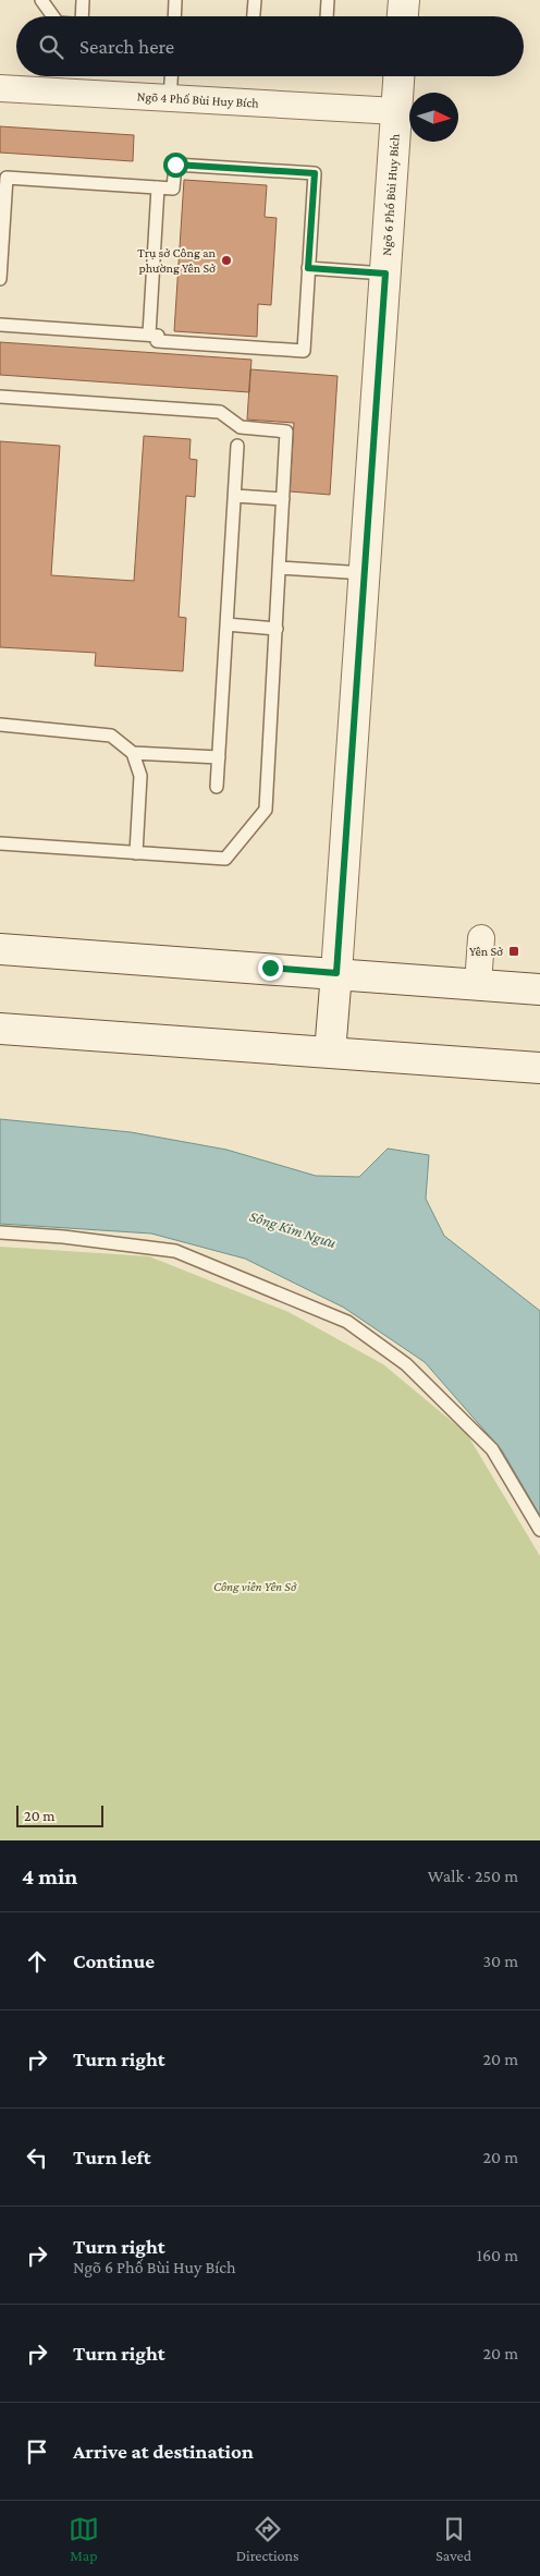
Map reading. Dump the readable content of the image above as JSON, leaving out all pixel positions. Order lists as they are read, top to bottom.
{
  "streets": {
    "main road": ["Ngõ 6 Phố Bùi Huy Bích"],
    "street": ["Ngõ 4 Phố Bùi Huy Bích"]
  },
  "crossings": [
    ["Ngõ 4 Phố Bùi Huy Bích", "Ngõ 6 Phố Bùi Huy Bích"]
  ],
  "water": ["Sông Kim Ngưu"],
  "parks": ["Công viên Yên Sở"],
  "places": {
    "other": ["Trụ sở Công an phường Yên Sở"],
    "transit": ["Yên Sở"]
  },
  "scale_bar": "20 m",
  "north": "right",
  "page": {
    "search": "Search here",
    "scale": "20 m",
    "heading": ["4 min", "Walk · 250 m"],
    "list": [
      ["Continue", "30 m"],
      ["Turn right", "20 m"],
      ["Turn left", "20 m"],
      ["Turn right", "Ngõ 6 Phố Bùi Huy Bích", "160 m"],
      ["Turn right", "20 m"],
      "Arrive at destination"
    ],
    "nav": ["Map", "Directions", "Saved"]
  }
}
